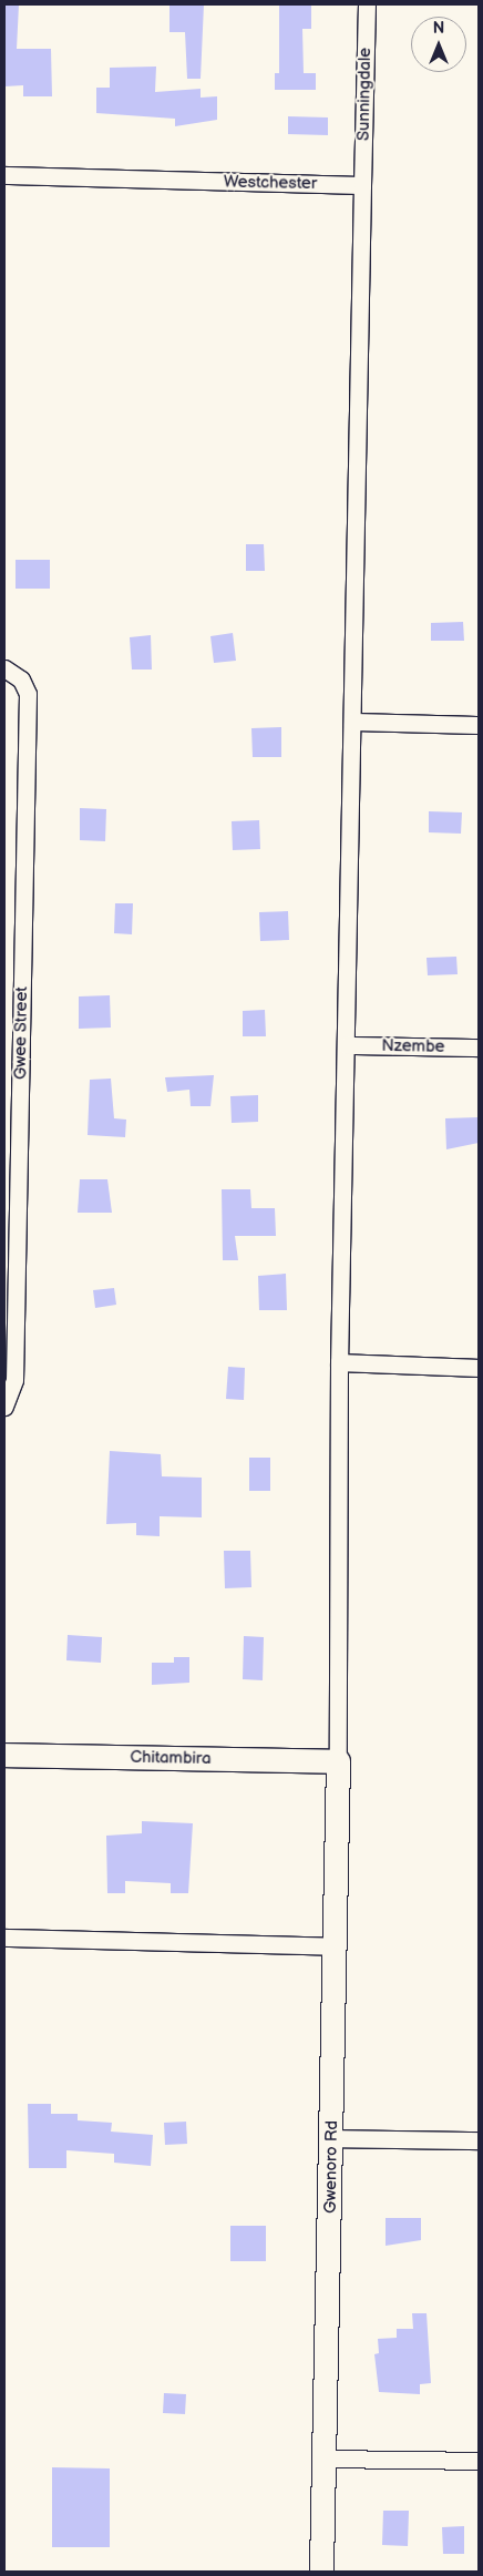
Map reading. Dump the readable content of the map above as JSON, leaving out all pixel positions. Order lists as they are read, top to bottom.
{
  "streets": {
    "street": [
      "Sunningdale",
      "Westchester",
      "Gwee Street",
      "Nzembe",
      "Chitambira",
      "Gwenoro Rd"
    ]
  },
  "crossings": [
    ["Sunningdale", "Westchester"],
    ["Chitambira", "Gwenoro Rd"]
  ],
  "north": "top"
}
